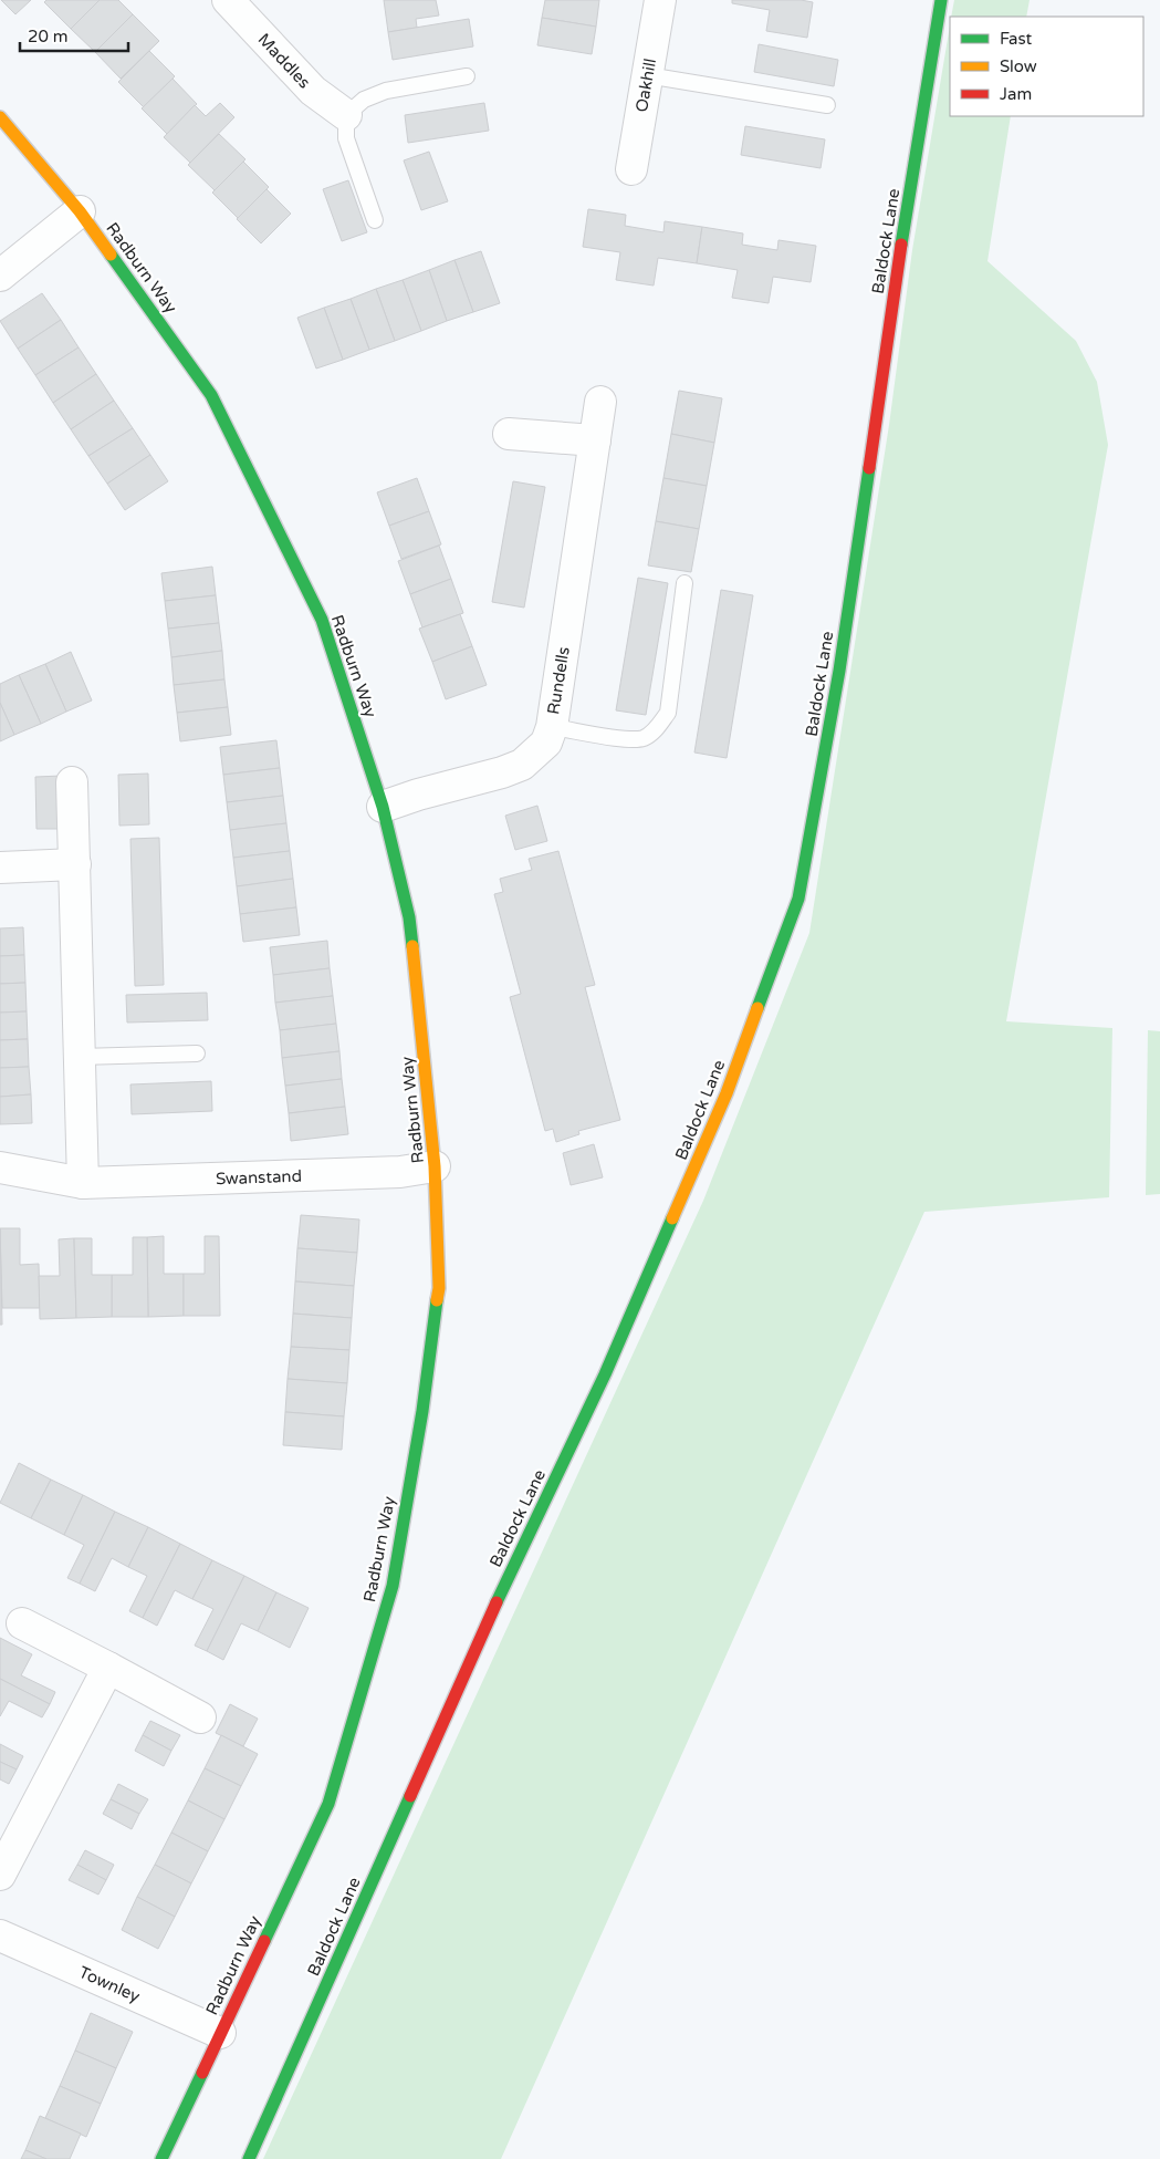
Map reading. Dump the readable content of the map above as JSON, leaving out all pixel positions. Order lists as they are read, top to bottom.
{
  "streets": {
    "street": [
      "Maddles",
      "Oakhill",
      "Baldock Lane",
      "Radburn Way",
      "Rundells",
      "Swanstand",
      "Townley"
    ]
  },
  "crossings": [
    ["Radburn Way", "Rundells"],
    ["Radburn Way", "Swanstand"],
    ["Radburn Way", "Townley"]
  ],
  "legend": ["Fast", "Slow", "Jam"],
  "scale_bar": "20 m"
}
